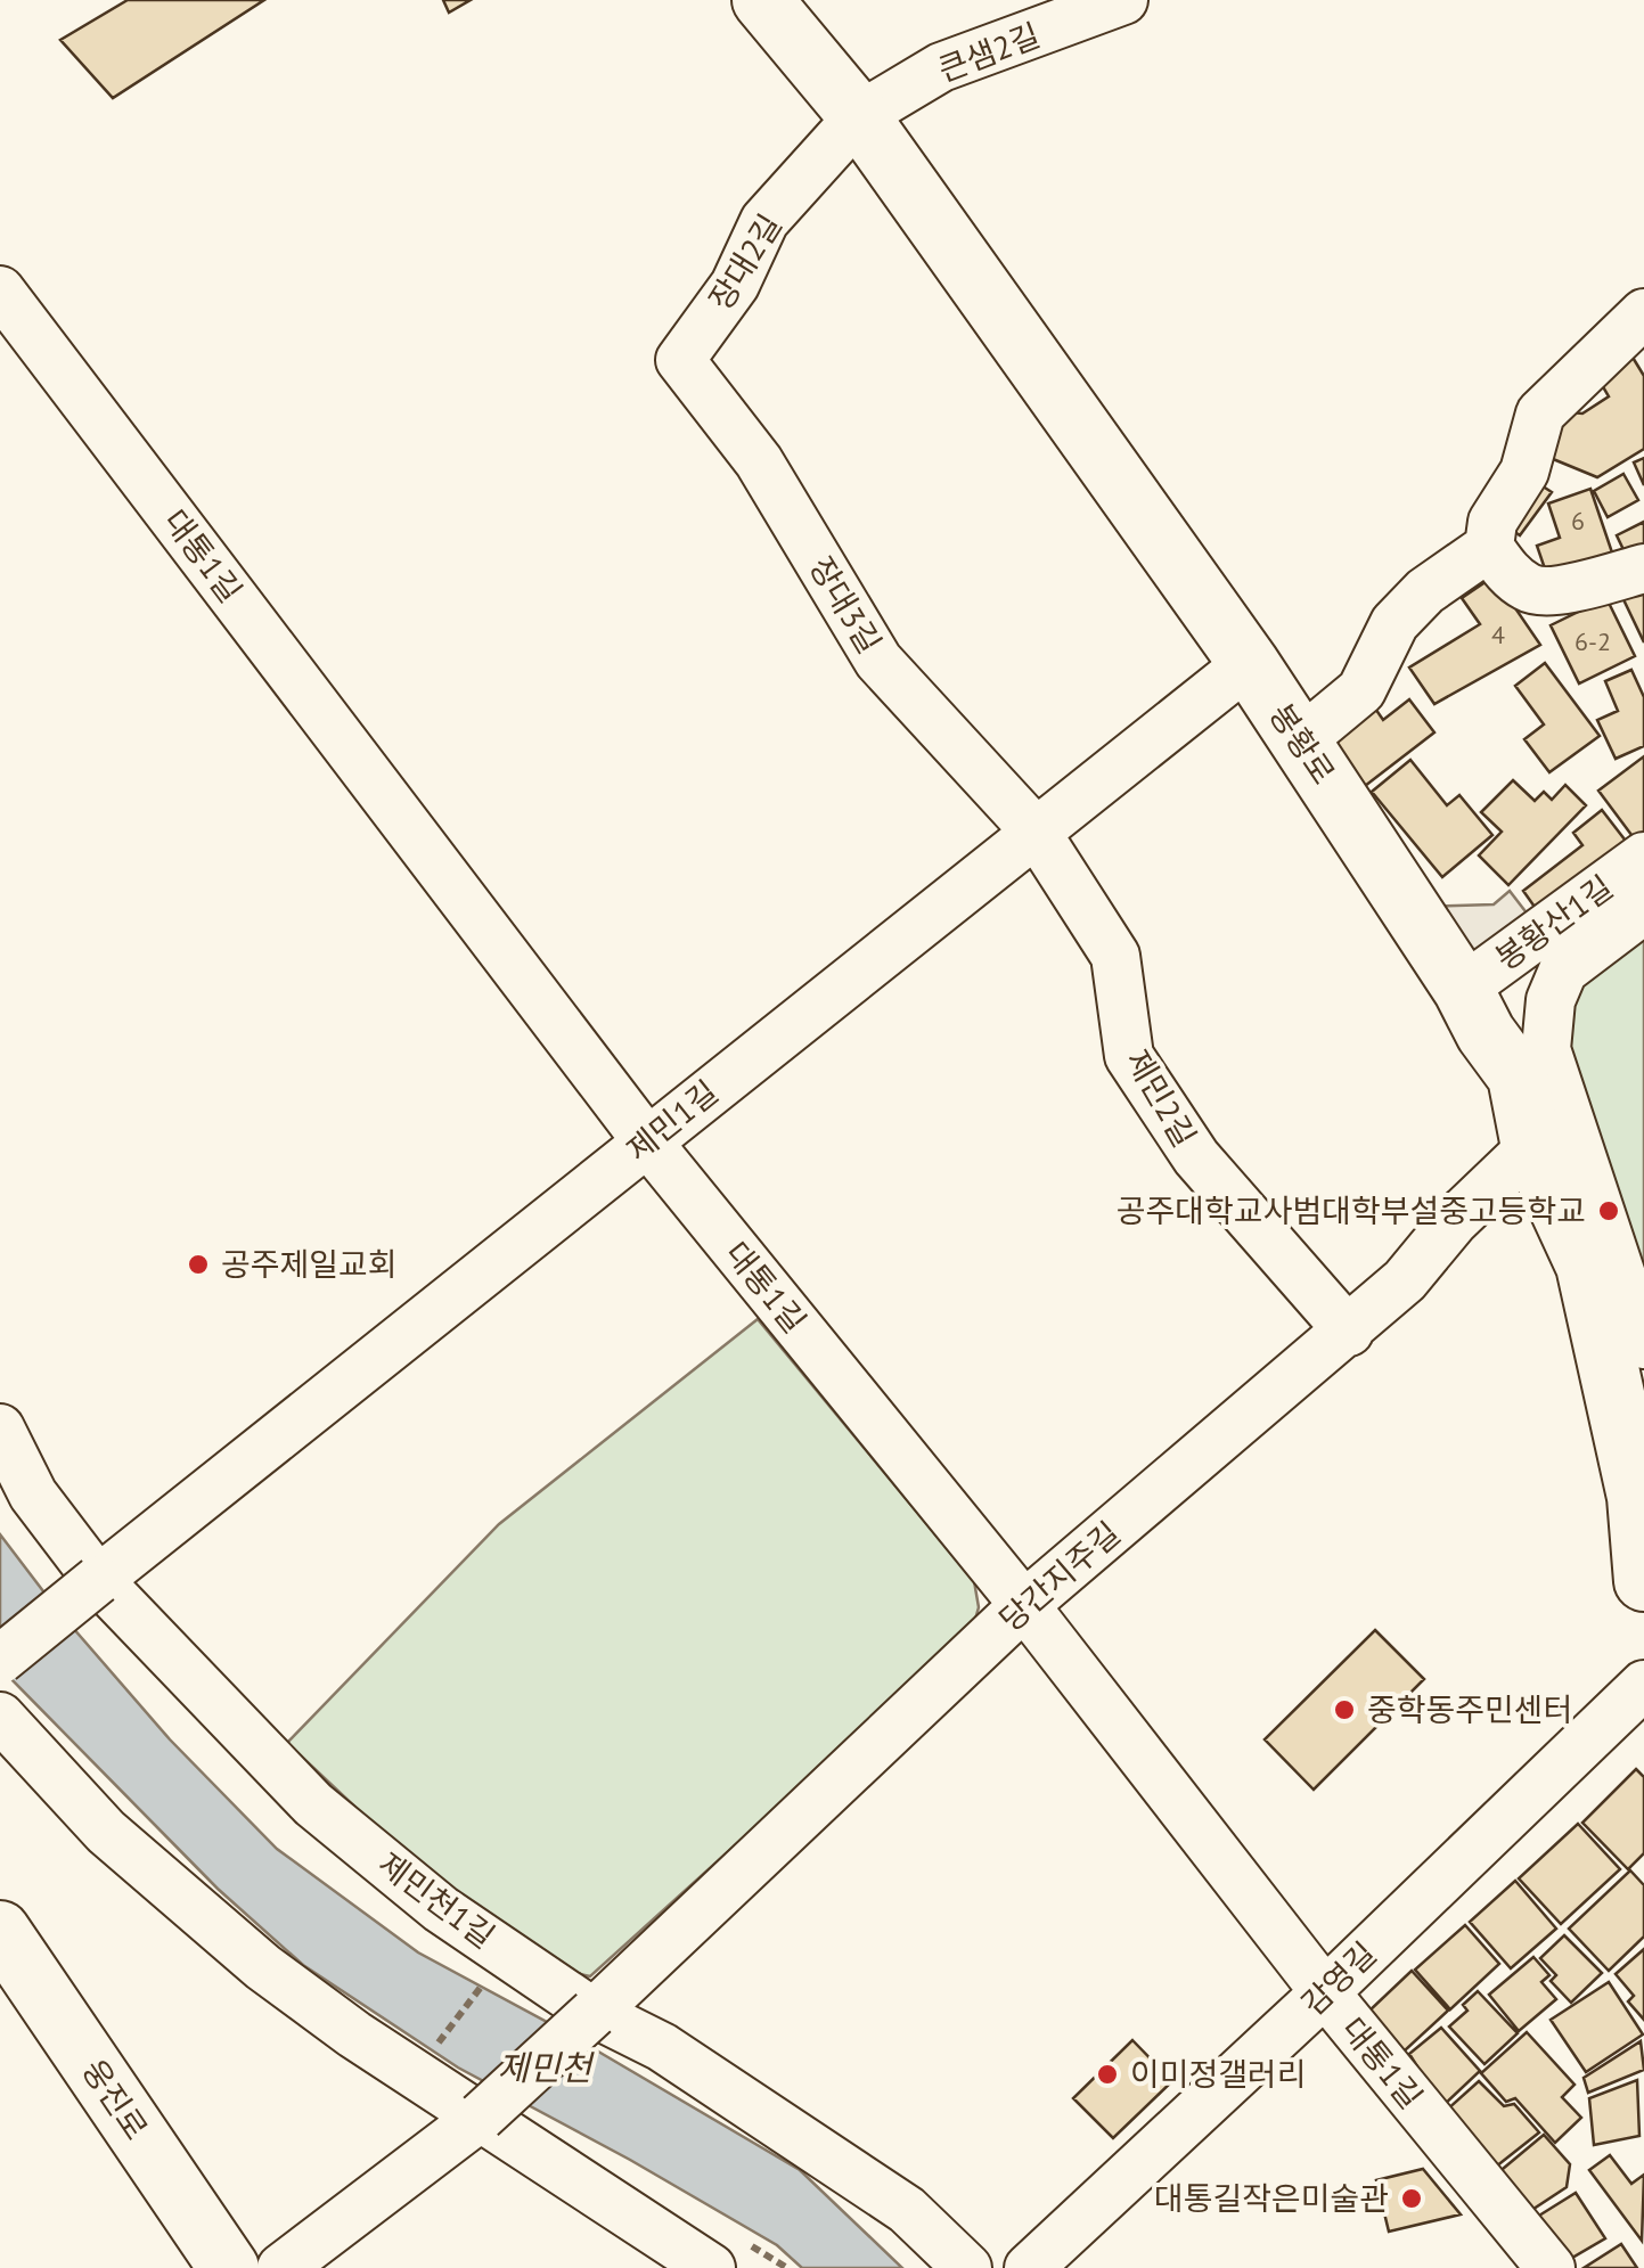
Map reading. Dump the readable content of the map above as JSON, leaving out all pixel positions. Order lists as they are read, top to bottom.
{
  "streets": {
    "main road": ["봉황로", "웅진로"],
    "street": [
      "큰샘2길",
      "장대2길",
      "대통1길",
      "장대3길",
      "봉황산1길",
      "제민2길",
      "제민1길",
      "당간지주길",
      "제민천1길",
      "감영길"
    ]
  },
  "crossings": [
    ["큰샘2길", "장대2길"],
    ["큰샘2길", "봉황로"],
    ["장대2길", "장대3길"],
    ["장대2길", "봉황로"],
    ["대통1길", "제민1길"],
    ["대통1길", "당간지주길"],
    ["대통1길", "감영길"],
    ["장대3길", "제민2길"],
    ["장대3길", "제민1길"],
    ["봉황로", "봉황산1길"],
    ["봉황로", "제민1길"],
    ["봉황로", "당간지주길"],
    ["제민2길", "제민1길"],
    ["제민2길", "당간지주길"],
    ["제민1길", "제민천1길"],
    ["당간지주길", "제민천1길"]
  ],
  "water": ["제민천"],
  "places": [
    "공주대학교사범대학부설중고등학교",
    "공주제일교회",
    "중학동주민센터",
    "이미정갤러리",
    "대통길작은미술관"
  ],
  "house_numbers": ["6", "4", "6-2"]
}
